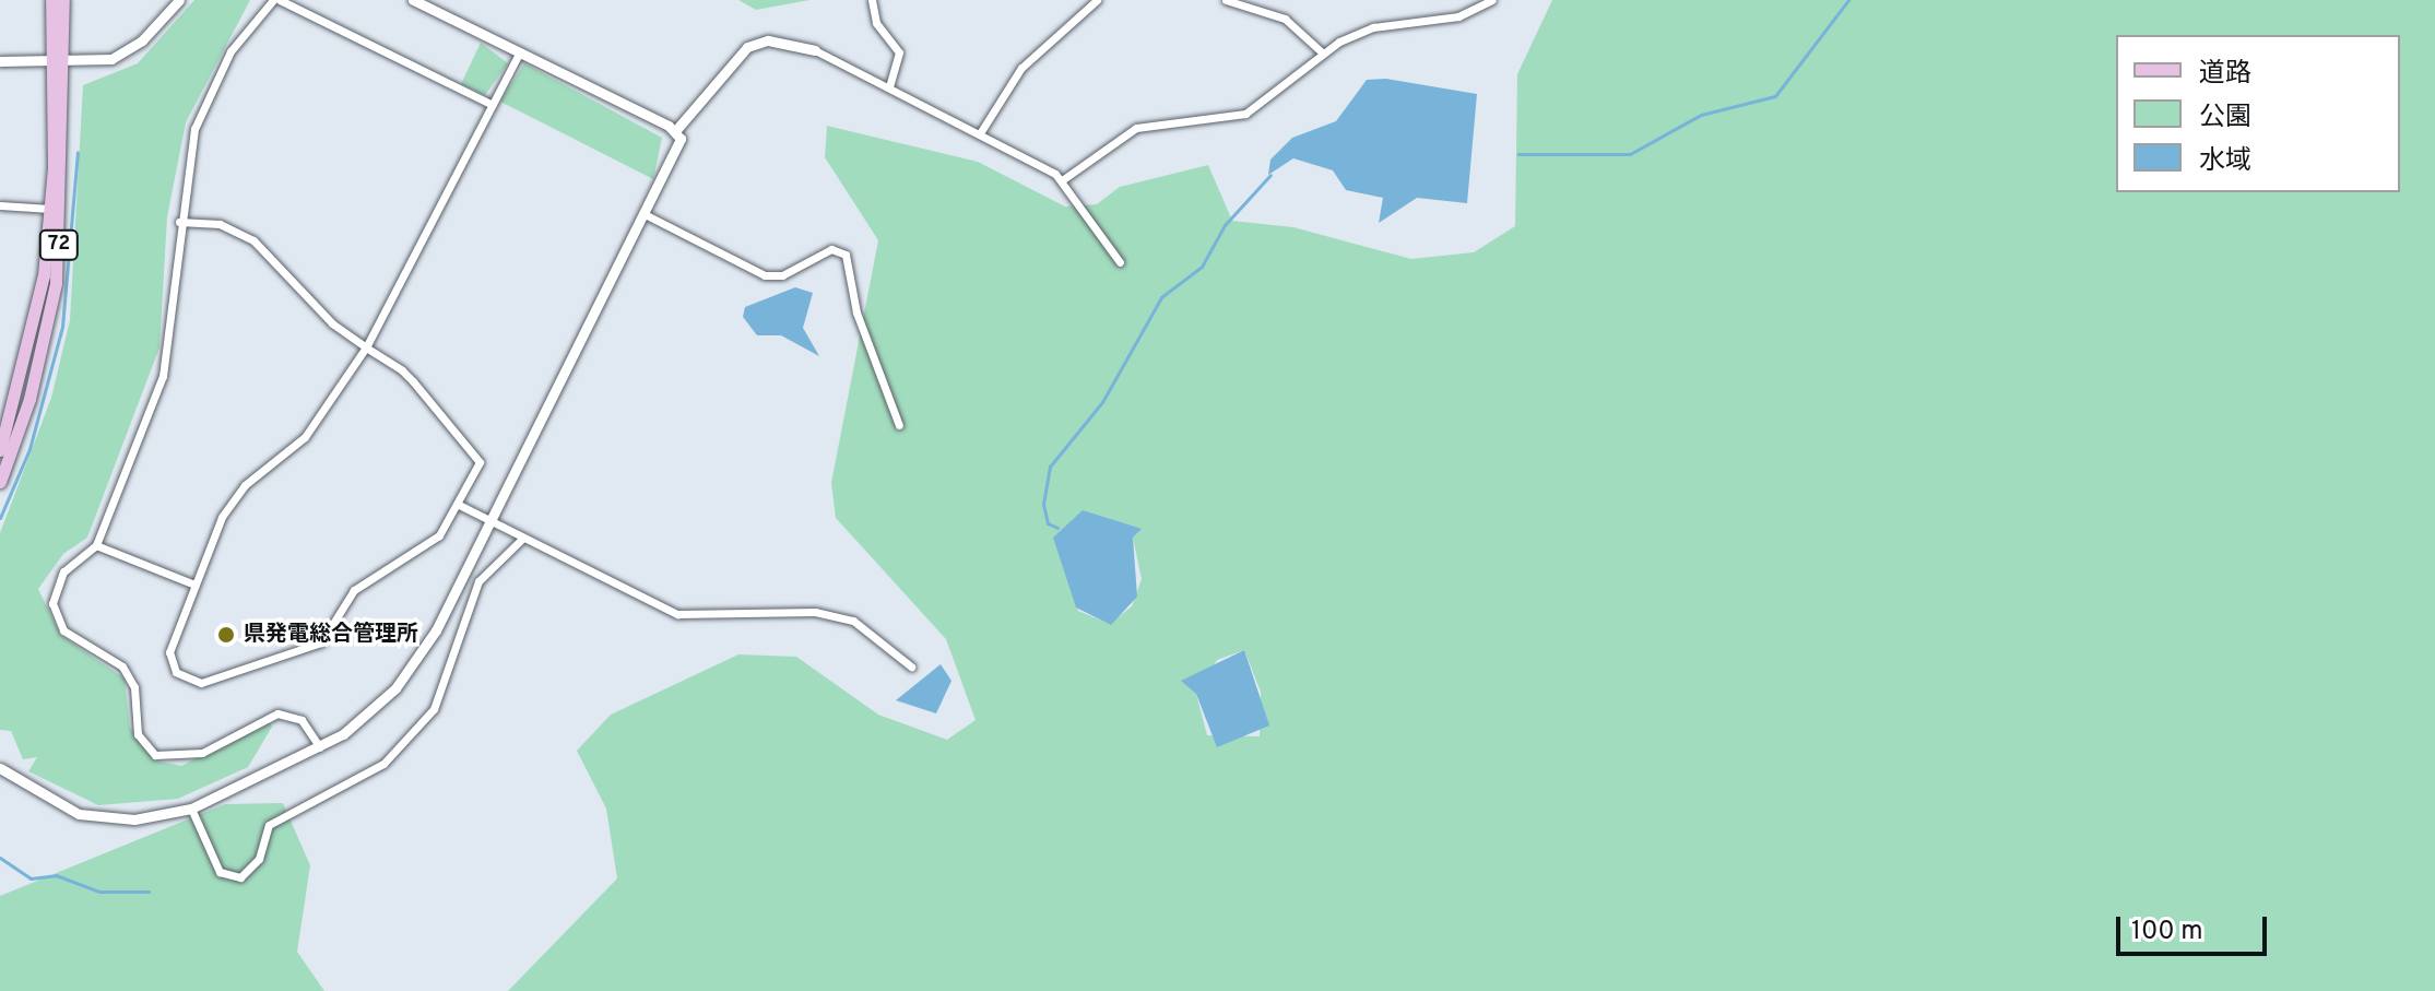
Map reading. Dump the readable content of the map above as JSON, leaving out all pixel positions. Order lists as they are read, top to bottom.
{
  "streets": {
    "main road": ["72"]
  },
  "places": ["県発電総合管理所"],
  "legend": ["道路", "公園", "水域"],
  "scale_bar": "100 m"
}
